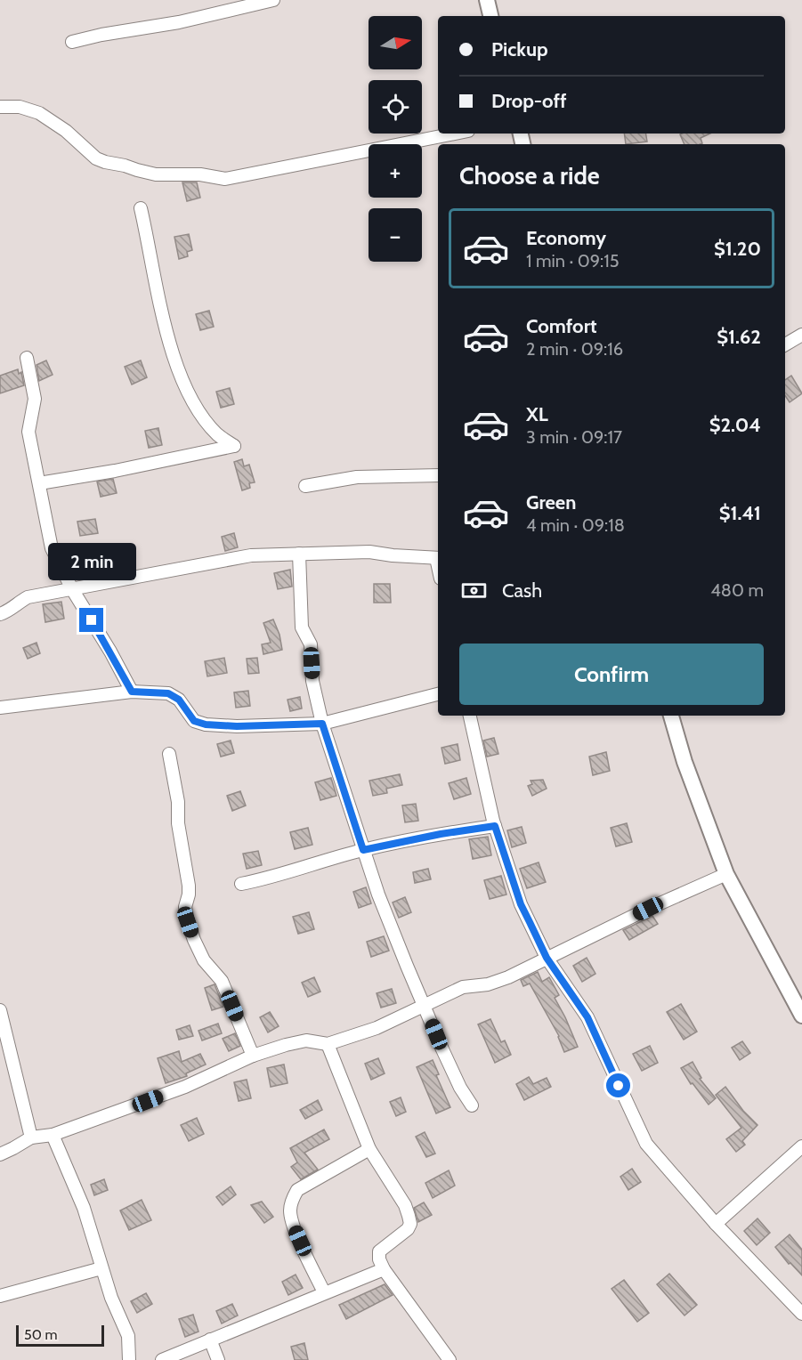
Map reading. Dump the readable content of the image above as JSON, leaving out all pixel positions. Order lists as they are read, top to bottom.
{
  "scale_bar": "50 m",
  "north": "right",
  "page": {
    "map_buttons": ["+", "−"],
    "banner": ["Pickup", "Drop-off"],
    "heading": "Choose a ride",
    "list": [
      {
        "name": "Economy",
        "note": "1 min · 09:15",
        "value": "$1.20"
      },
      {
        "name": "Comfort",
        "note": "2 min · 09:16",
        "value": "$1.62"
      },
      {
        "name": "XL",
        "note": "3 min · 09:17",
        "value": "$2.04"
      },
      {
        "name": "Green",
        "note": "4 min · 09:18",
        "value": "$1.41"
      }
    ],
    "bubble": "2 min",
    "pay": ["Cash", "480 m"],
    "buttons": "Confirm",
    "scale": "50 m"
  }
}
